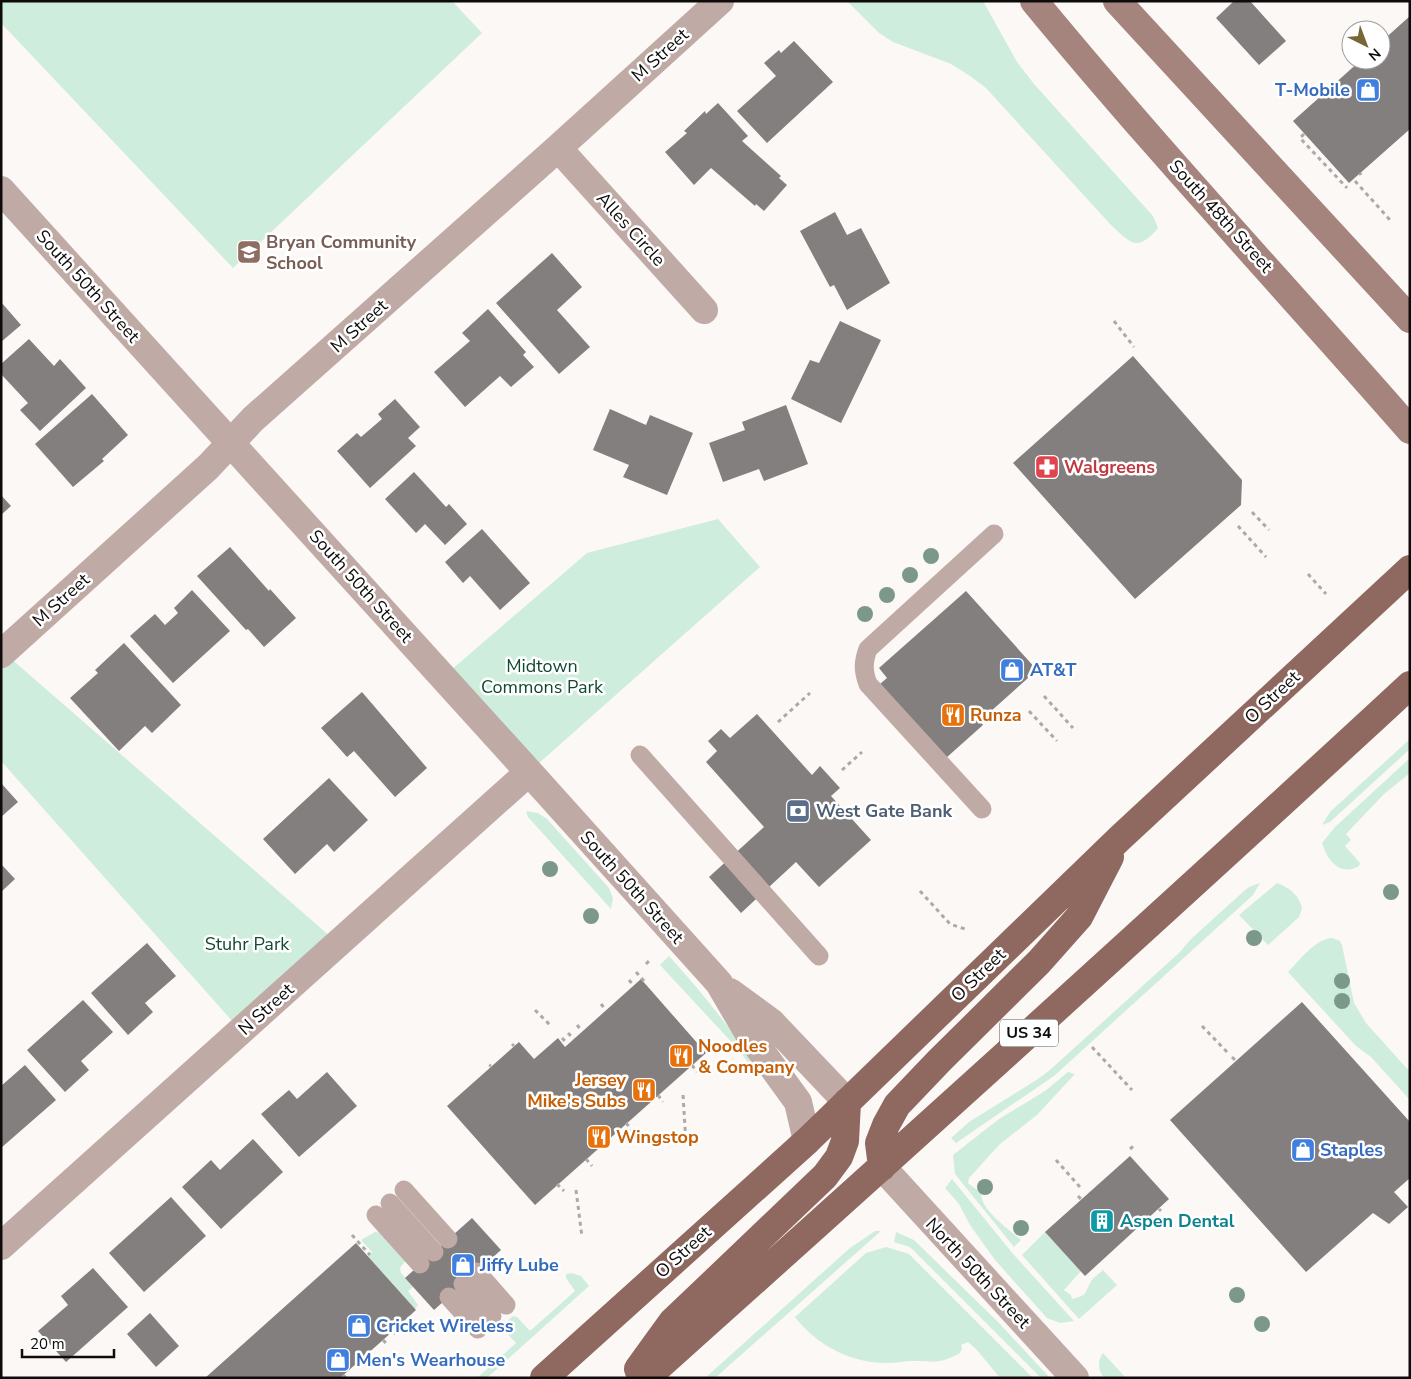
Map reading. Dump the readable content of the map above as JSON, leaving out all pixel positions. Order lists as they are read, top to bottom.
{
  "streets": {
    "main road": ["South 48th Street", "O Street", "US 34"],
    "street": [
      "M Street",
      "Alles Circle",
      "South 50th Street",
      "N Street",
      "North 50th Street"
    ]
  },
  "crossings": [
    ["M Street", "Alles Circle"],
    ["M Street", "South 50th Street"],
    ["South 50th Street", "O Street"],
    ["South 50th Street", "N Street"],
    ["US 34", "North 50th Street"]
  ],
  "parks": ["Midtown Commons Park", "Stuhr Park"],
  "places": {
    "shop": [
      "T-Mobile",
      "AT&T",
      "Staples",
      "Jiffy Lube",
      "Cricket Wireless",
      "Men's Wearhouse"
    ],
    "school or university": ["Bryan Community School"],
    "pharmacy": ["Walgreens"],
    "restaurant": [
      "Runza",
      "Noodles & Company",
      "Jersey Mike's Subs",
      "Wingstop"
    ],
    "bank": ["West Gate Bank"],
    "building": ["Aspen Dental"]
  },
  "scale_bar": "20 m",
  "north": "bottom right"
}
